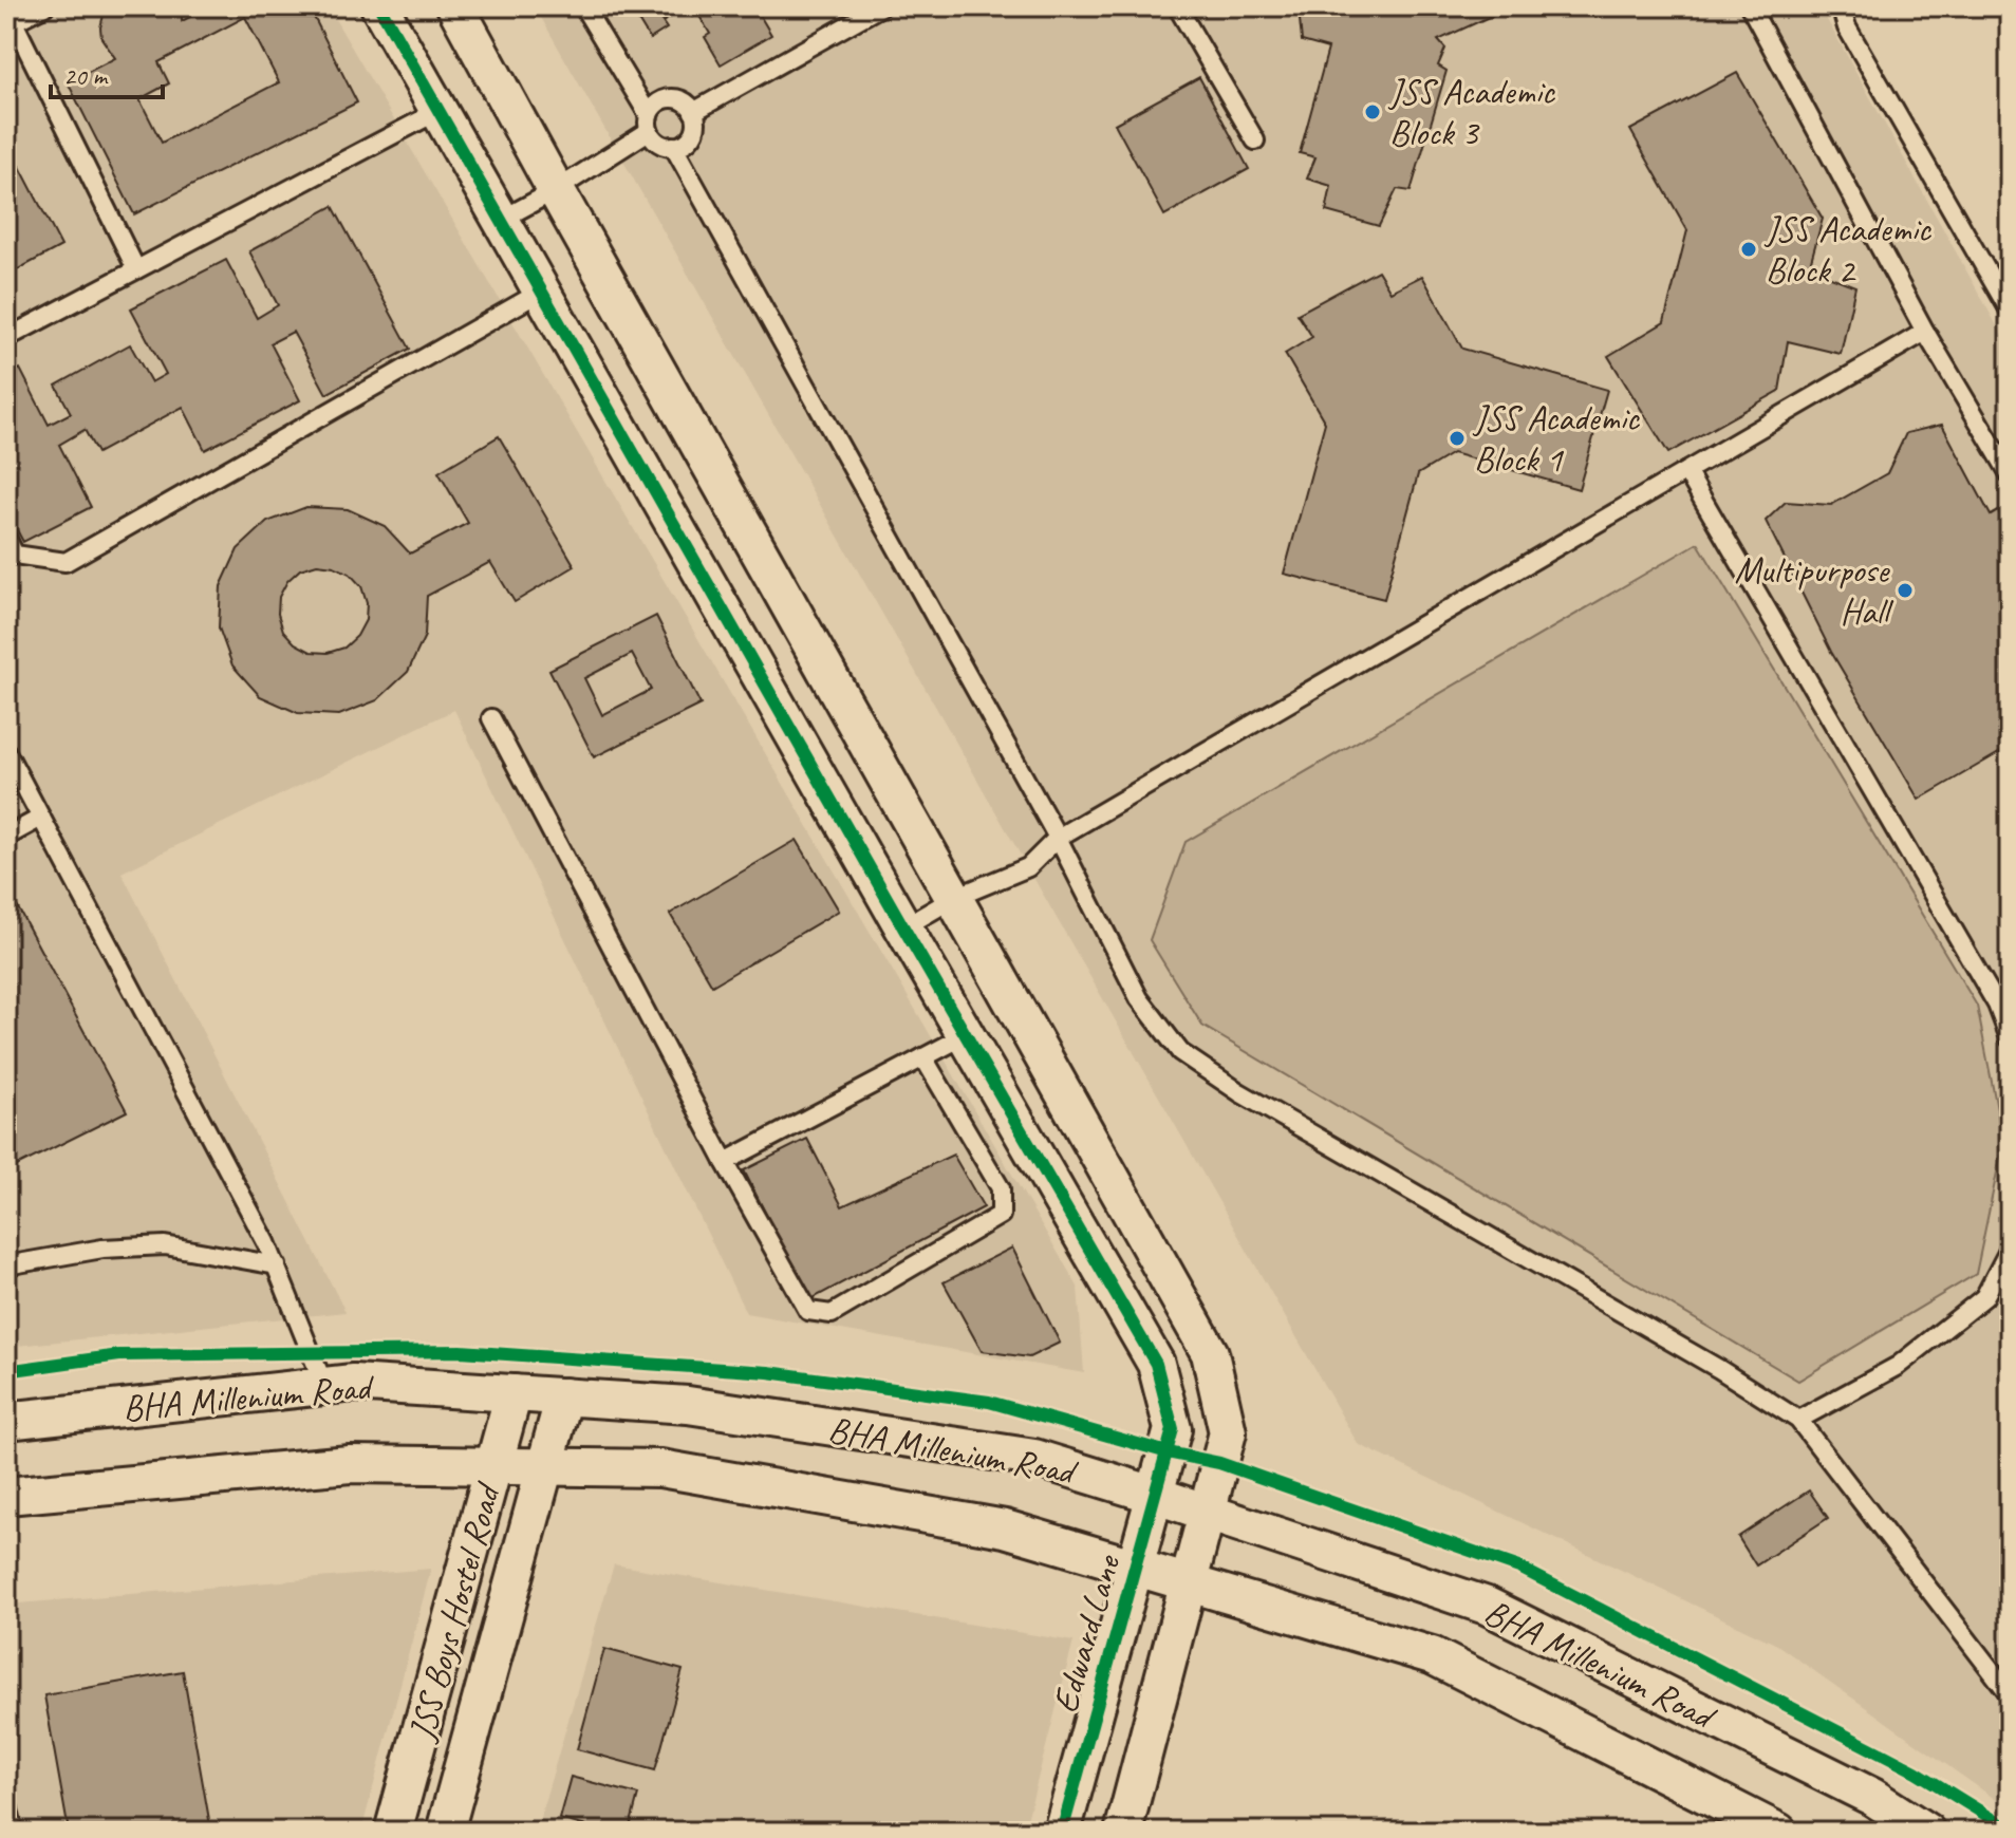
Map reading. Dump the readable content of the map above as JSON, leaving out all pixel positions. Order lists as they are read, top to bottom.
{
  "streets": {
    "street": ["BHA Millenium Road", "JSS Boys Hostel Road", "Edward Lane"]
  },
  "crossings": [
    ["BHA Millenium Road", "JSS Boys Hostel Road"],
    ["BHA Millenium Road", "Edward Lane"]
  ],
  "places": [
    "JSS Academic Block 3",
    "JSS Academic Block 2",
    "JSS Academic Block 1",
    "Multipurpose Hall"
  ],
  "scale_bar": "20 m"
}
